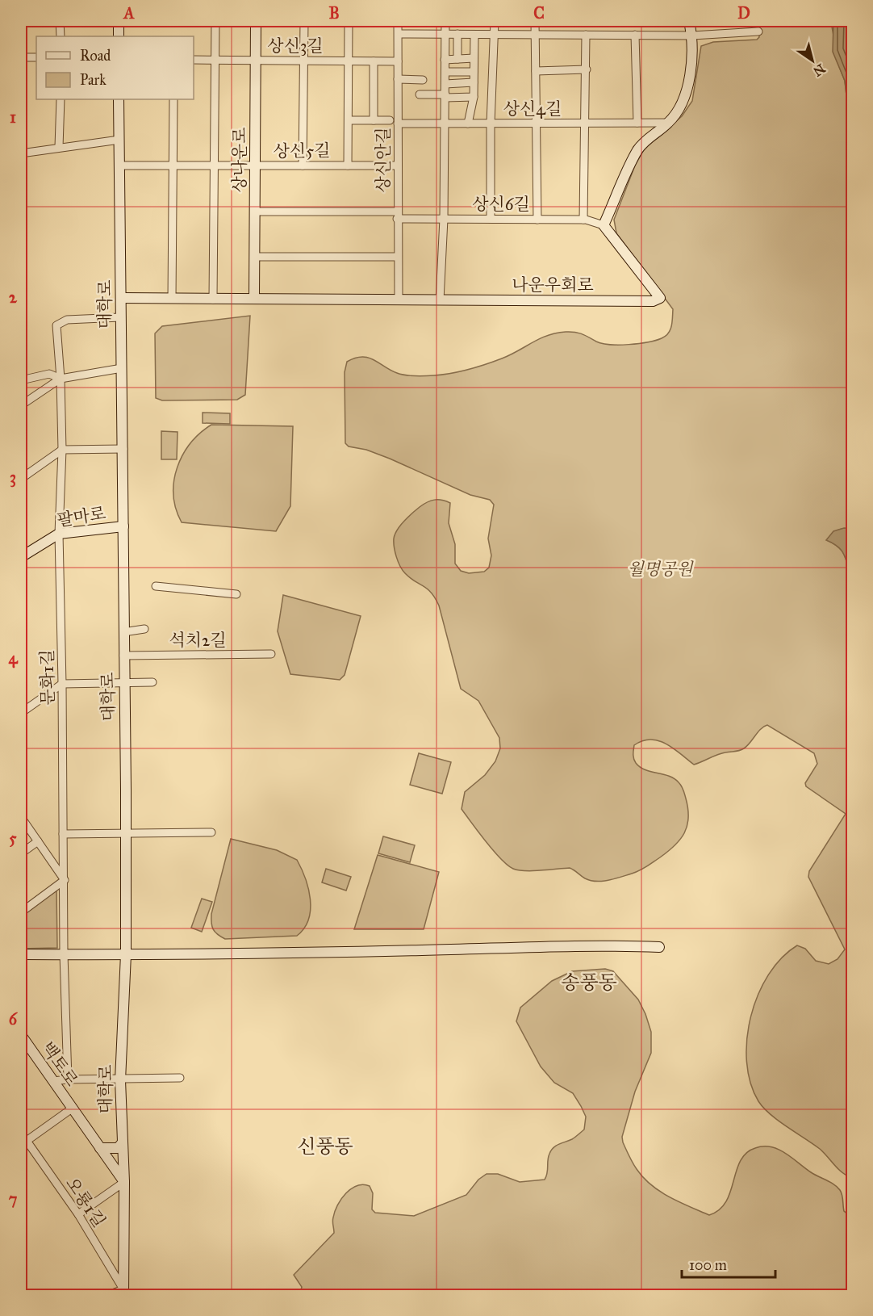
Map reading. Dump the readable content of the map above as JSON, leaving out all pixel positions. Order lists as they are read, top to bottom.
{
  "streets": {
    "street": [
      "상신3길",
      "상신4길",
      "상신5길",
      "상나운로",
      "상신안길",
      "상신6길",
      "나운우회로",
      "대학로",
      "팔마로",
      "석치2길",
      "문화1길",
      "백토로",
      "오룡1길"
    ]
  },
  "crossings": [
    ["상신3길", "상나운로"],
    ["상신3길", "상신안길"],
    ["상신4길", "상신안길"],
    ["상신5길", "상나운로"],
    ["상신5길", "상신안길"],
    ["상신5길", "대학로"],
    ["상나운로", "상신6길"],
    ["상나운로", "나운우회로"],
    ["상신안길", "상신6길"],
    ["상신안길", "나운우회로"],
    ["상신6길", "나운우회로"],
    ["나운우회로", "대학로"],
    ["대학로", "팔마로"],
    ["대학로", "석치2길"],
    ["대학로", "문화1길"],
    ["대학로", "백토로"],
    ["대학로", "오룡1길"],
    ["팔마로", "문화1길"]
  ],
  "districts": ["송풍동", "신풍동"],
  "parks": ["월명공원"],
  "legend": ["Road", "Park"],
  "scale_bar": "100 m",
  "north": "bottom right",
  "grid": {
    "columns": [
      "A",
      "B",
      "C",
      "D"
    ],
    "rows": [
      "1",
      "2",
      "3",
      "4",
      "5",
      "6",
      "7"
    ]
  }
}
